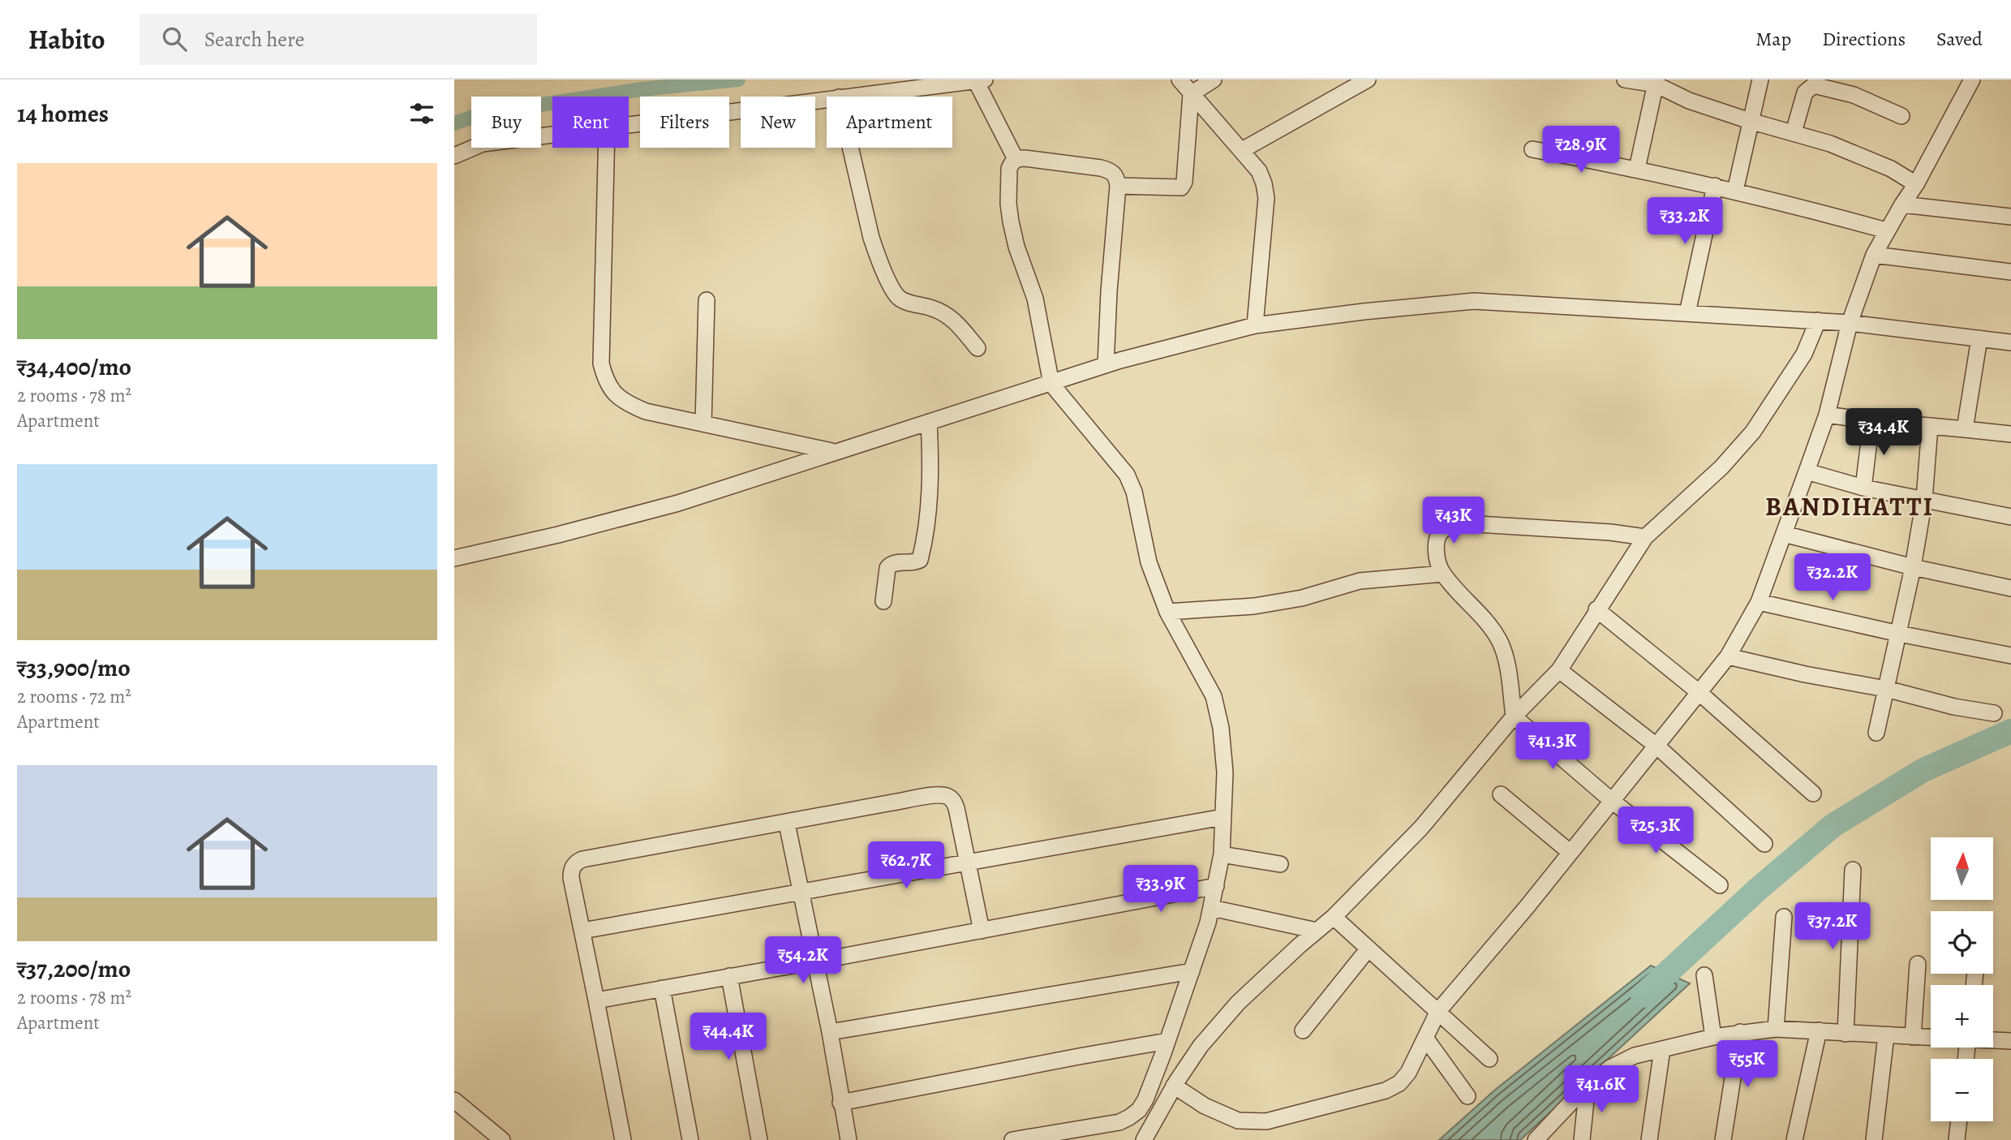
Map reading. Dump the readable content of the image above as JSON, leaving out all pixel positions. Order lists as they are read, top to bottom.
{
  "districts": ["BANDIHATTI"],
  "north": "top",
  "page": {
    "header": "Habito",
    "search": "Search here",
    "nav": ["Map", "Directions", "Saved"],
    "heading": "14 homes",
    "chip": [
      "Buy",
      "Rent",
      "Filters",
      "New",
      "Apartment"
    ],
    "price": [
      "₹28.9K",
      "₹33.2K",
      "₹34.4K",
      "₹43K",
      "₹32.2K",
      "₹41.3K",
      "₹25.3K",
      "₹62.7K",
      "₹33.9K",
      "₹37.2K",
      "₹54.2K",
      "₹44.4K",
      "₹55K",
      "₹41.6K"
    ],
    "list": [
      {
        "name": "₹34,400/mo",
        "note": "2 rooms · 78 m² · Apartment"
      },
      {
        "name": "₹33,900/mo",
        "note": "2 rooms · 72 m² · Apartment"
      },
      {
        "name": "₹37,200/mo",
        "note": "2 rooms · 78 m² · Apartment"
      }
    ],
    "map_buttons": ["+", "−"]
  }
}
